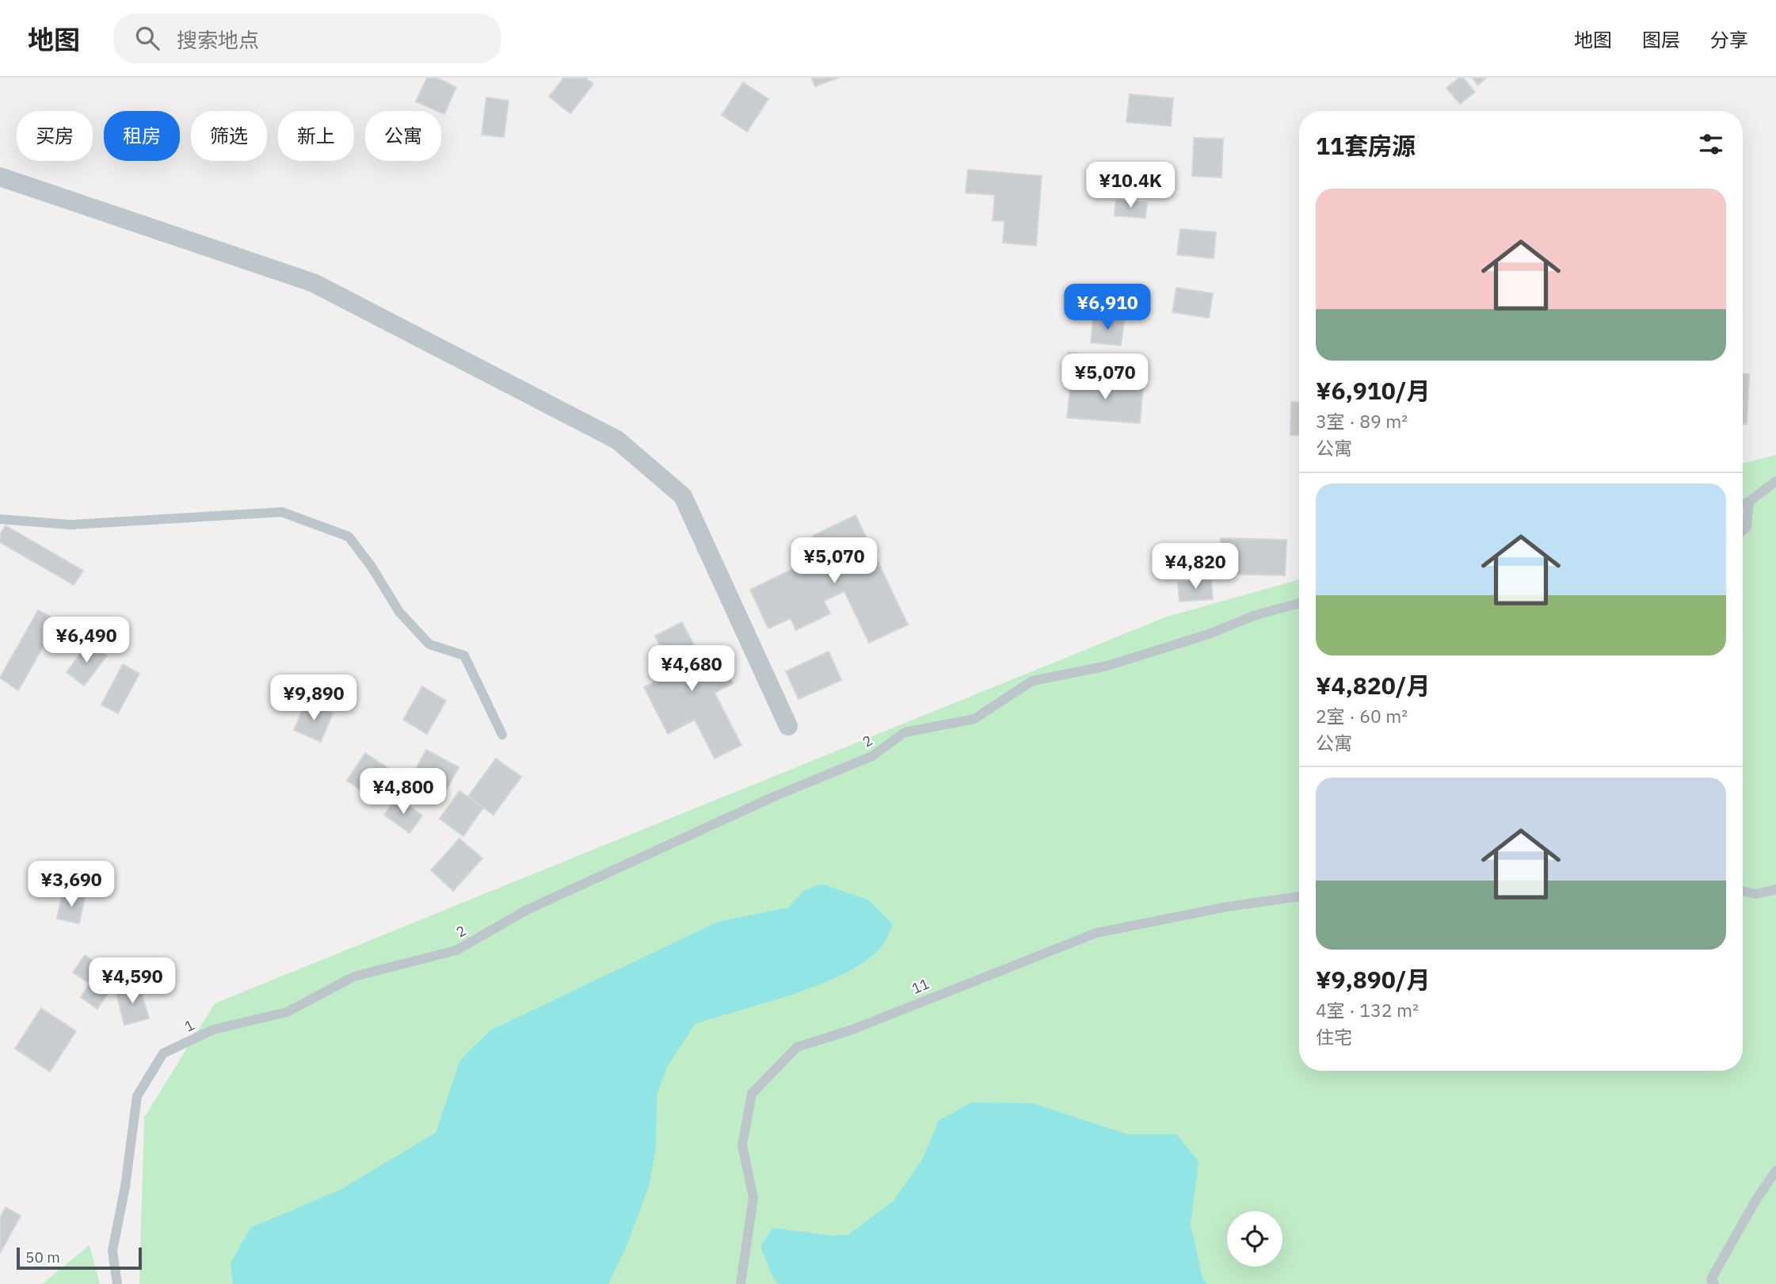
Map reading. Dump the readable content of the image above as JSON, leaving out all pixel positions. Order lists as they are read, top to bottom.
{
  "streets": {
    "lane": ["2", "11", "1"]
  },
  "crossings": [
    ["2", "1"]
  ],
  "scale_bar": "50 m",
  "page": {
    "header": "地图",
    "search": "搜索地点",
    "nav": ["地图", "图层", "分享"],
    "chip": [
      "买房",
      "租房",
      "筛选",
      "新上",
      "公寓"
    ],
    "heading": "11套房源",
    "price": [
      "¥10.4K",
      "¥6,910",
      "¥5,070",
      "¥5,070",
      "¥4,820",
      "¥6,490",
      "¥4,680",
      "¥9,890",
      "¥4,800",
      "¥3,690",
      "¥4,590"
    ],
    "list": [
      {
        "name": "¥6,910/月",
        "note": "3室 · 89 m² · 公寓"
      },
      {
        "name": "¥4,820/月",
        "note": "2室 · 60 m² · 公寓"
      },
      {
        "name": "¥9,890/月",
        "note": "4室 · 132 m² · 住宅"
      }
    ],
    "scale": "50 m"
  }
}
